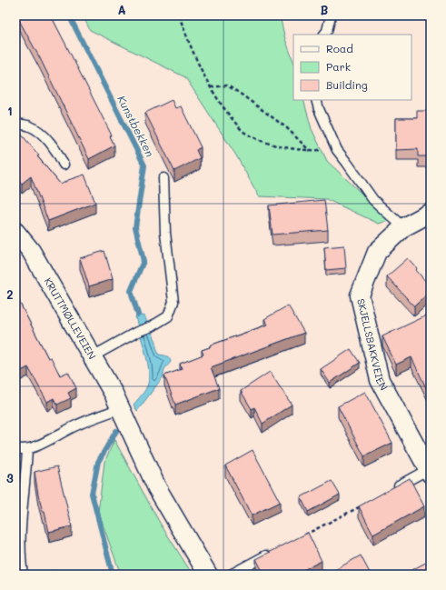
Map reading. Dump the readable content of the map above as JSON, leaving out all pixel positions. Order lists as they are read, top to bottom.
{
  "streets": {
    "street": ["KRUTTMØLLEVEIEN", "SKJELLSBAKKVEIEN"]
  },
  "water": ["Kunstbekken"],
  "legend": ["Road", "Park", "Building"],
  "grid": {
    "columns": ["A", "B"],
    "rows": ["1", "2", "3"]
  }
}
